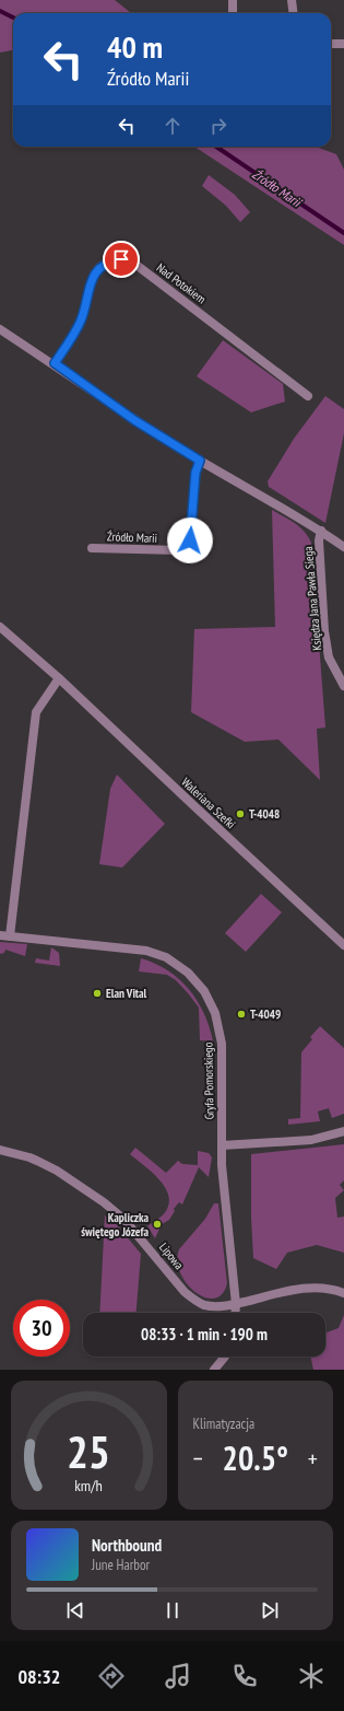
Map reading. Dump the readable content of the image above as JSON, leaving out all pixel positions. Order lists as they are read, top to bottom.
{
  "streets": {
    "street": [
      "Nad Potokiem",
      "Źródło Marii",
      "Księdza Jana Pawła Siega",
      "Waleriana Szefki",
      "Gryfa Pomorskiego",
      "Lipowa"
    ]
  },
  "crossings": [
    ["Gryfa Pomorskiego", "Lipowa"]
  ],
  "water": ["Źródło Marii"],
  "places": [
    "T-4048",
    "Elan Vital",
    "T-4049",
    "Kapliczka świętego Józefa"
  ],
  "page": {
    "turn": ["40 m", "Źródło Marii"],
    "limit": "30",
    "trip": "08:33 · 1 min · 190 m",
    "tile": "Klimatyzacja",
    "heat": ["−", "20.5°", "+"],
    "song": ["Northbound", "June Harbor"],
    "tabs": "08:32",
    "gauge": ["25", "km/h"]
  }
}
